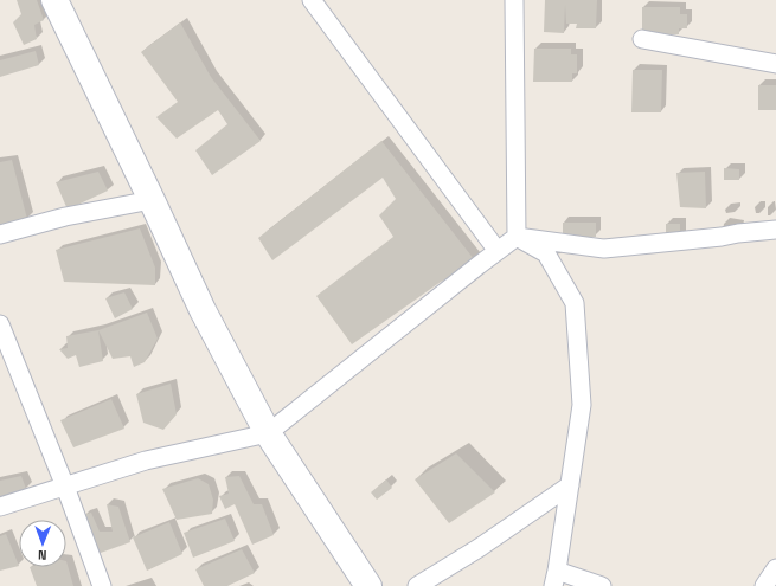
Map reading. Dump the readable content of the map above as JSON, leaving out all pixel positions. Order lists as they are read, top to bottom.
{
  "north": "bottom"
}
